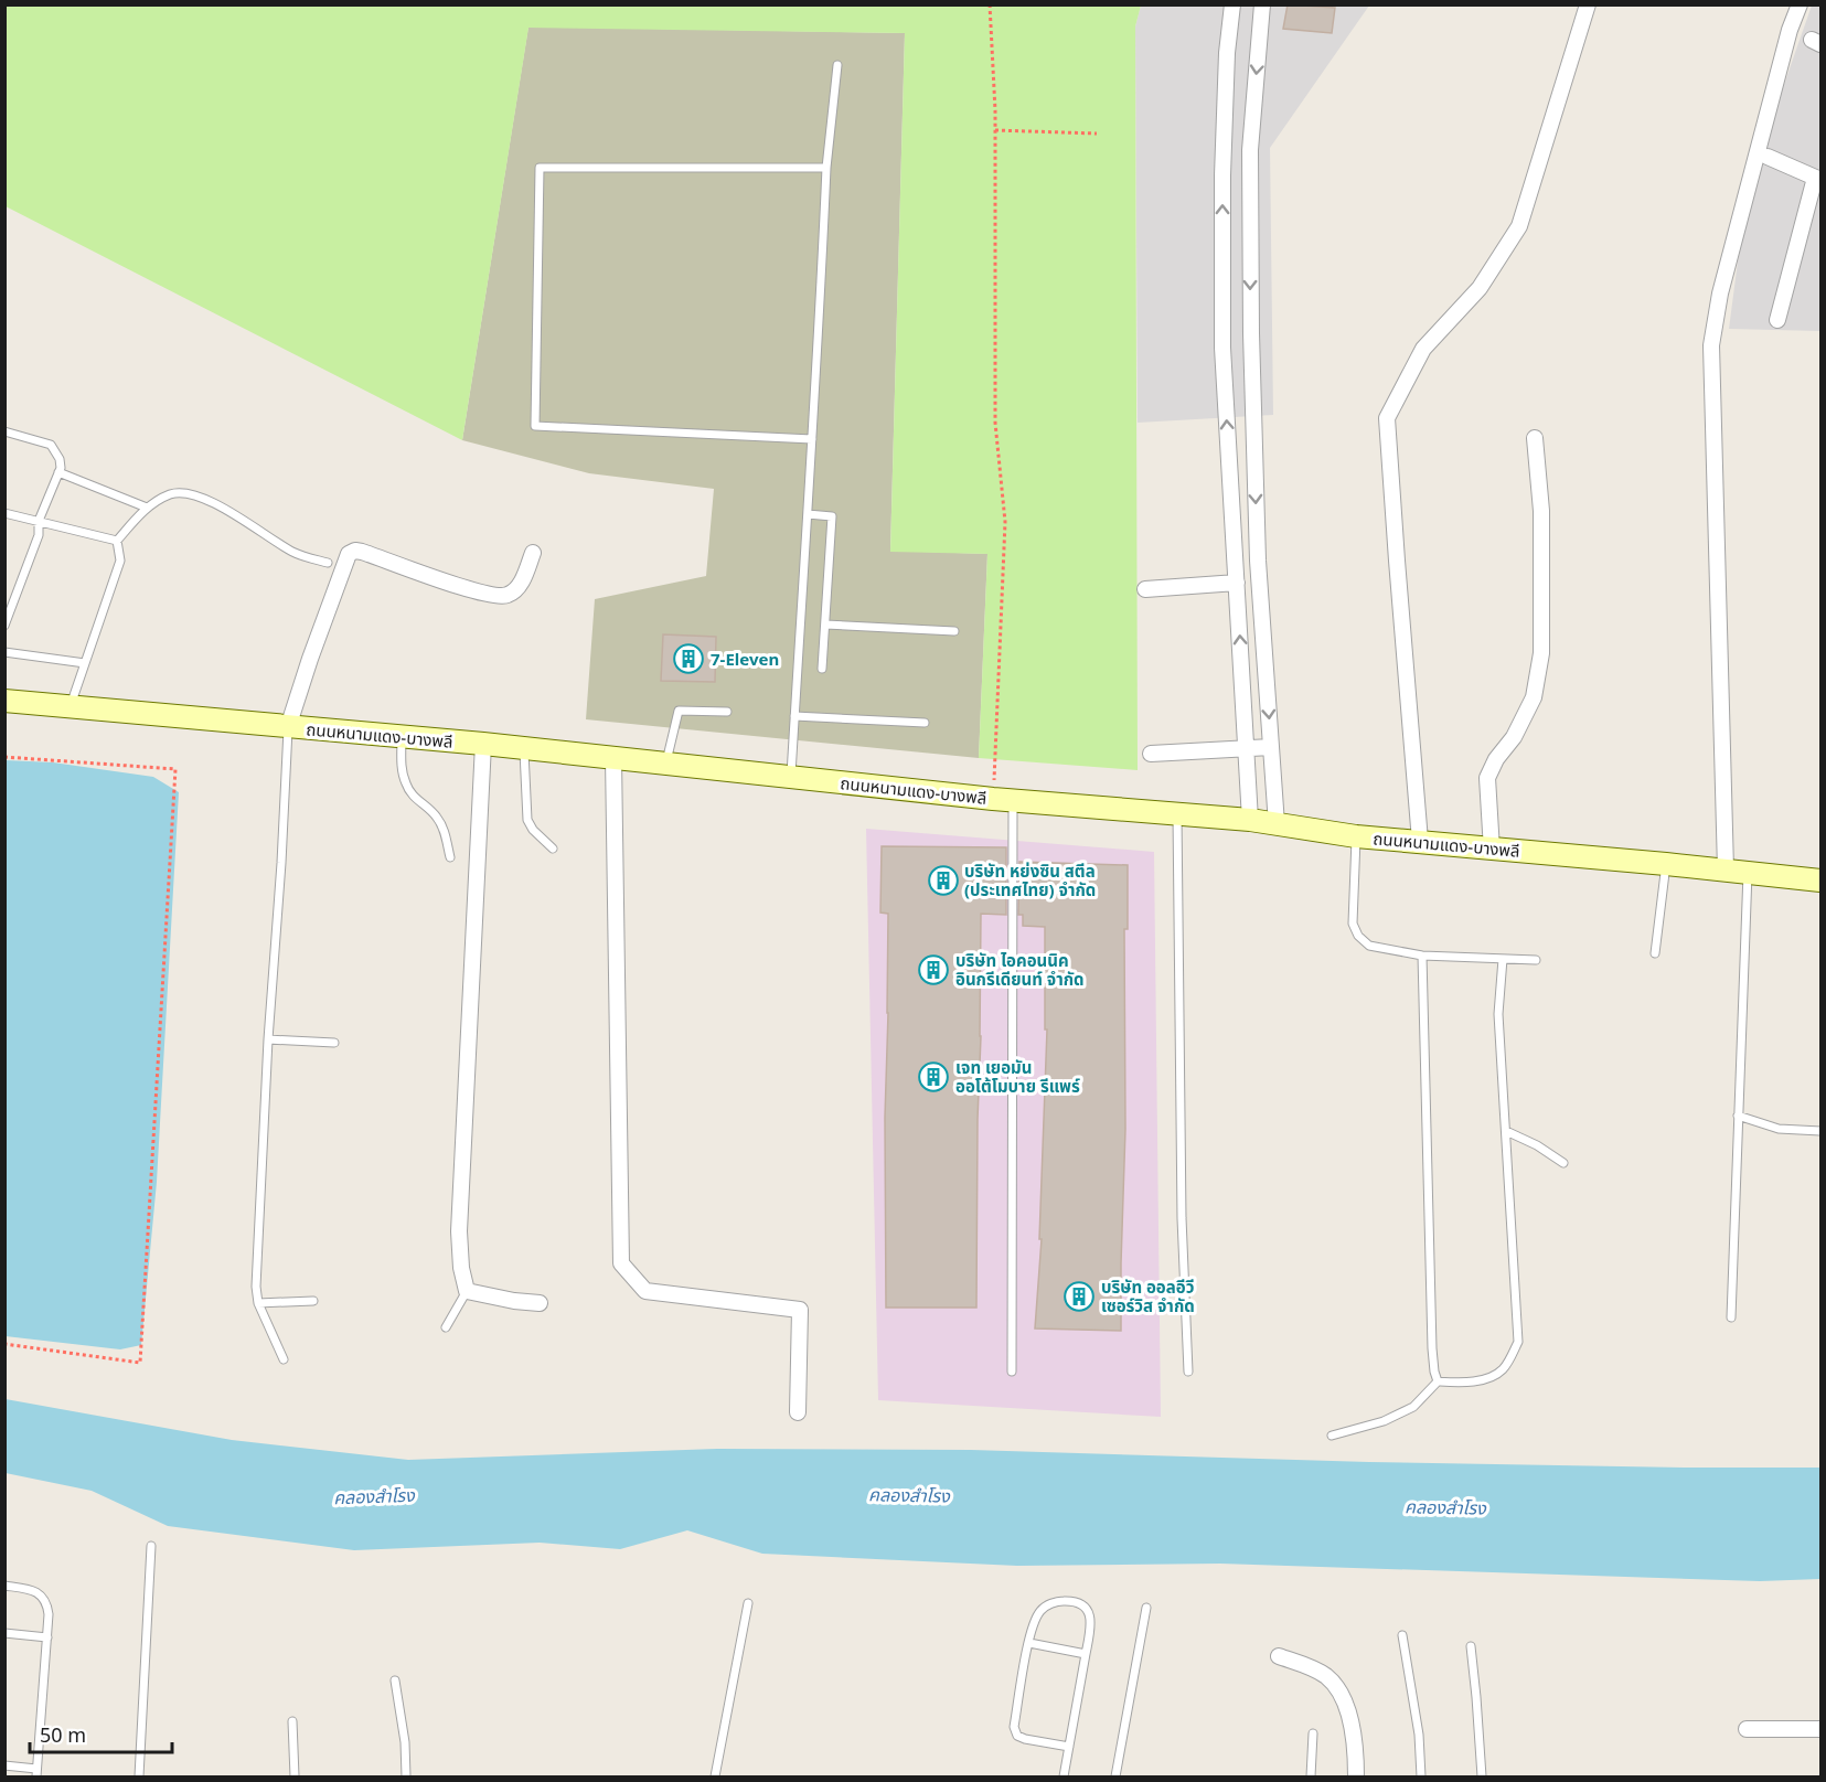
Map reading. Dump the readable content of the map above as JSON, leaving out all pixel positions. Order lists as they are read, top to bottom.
{
  "streets": {
    "main road": ["ถนนหนามแดง-บางพลี"]
  },
  "water": ["คลองสำโรง"],
  "places": {
    "building": [
      "7-Eleven",
      "บริษัท หย่งซิน สตีล (ประเทศไทย) จํากัด",
      "บริษัท ไอคอนนิค อินกรีเดียนท์ จำกัด",
      "เจท เยอมัน ออโต้โมบาย รีแพร์",
      "บริษัท ออลอีวี เซอร์วิส จำกัด"
    ]
  },
  "scale_bar": "50 m"
}
